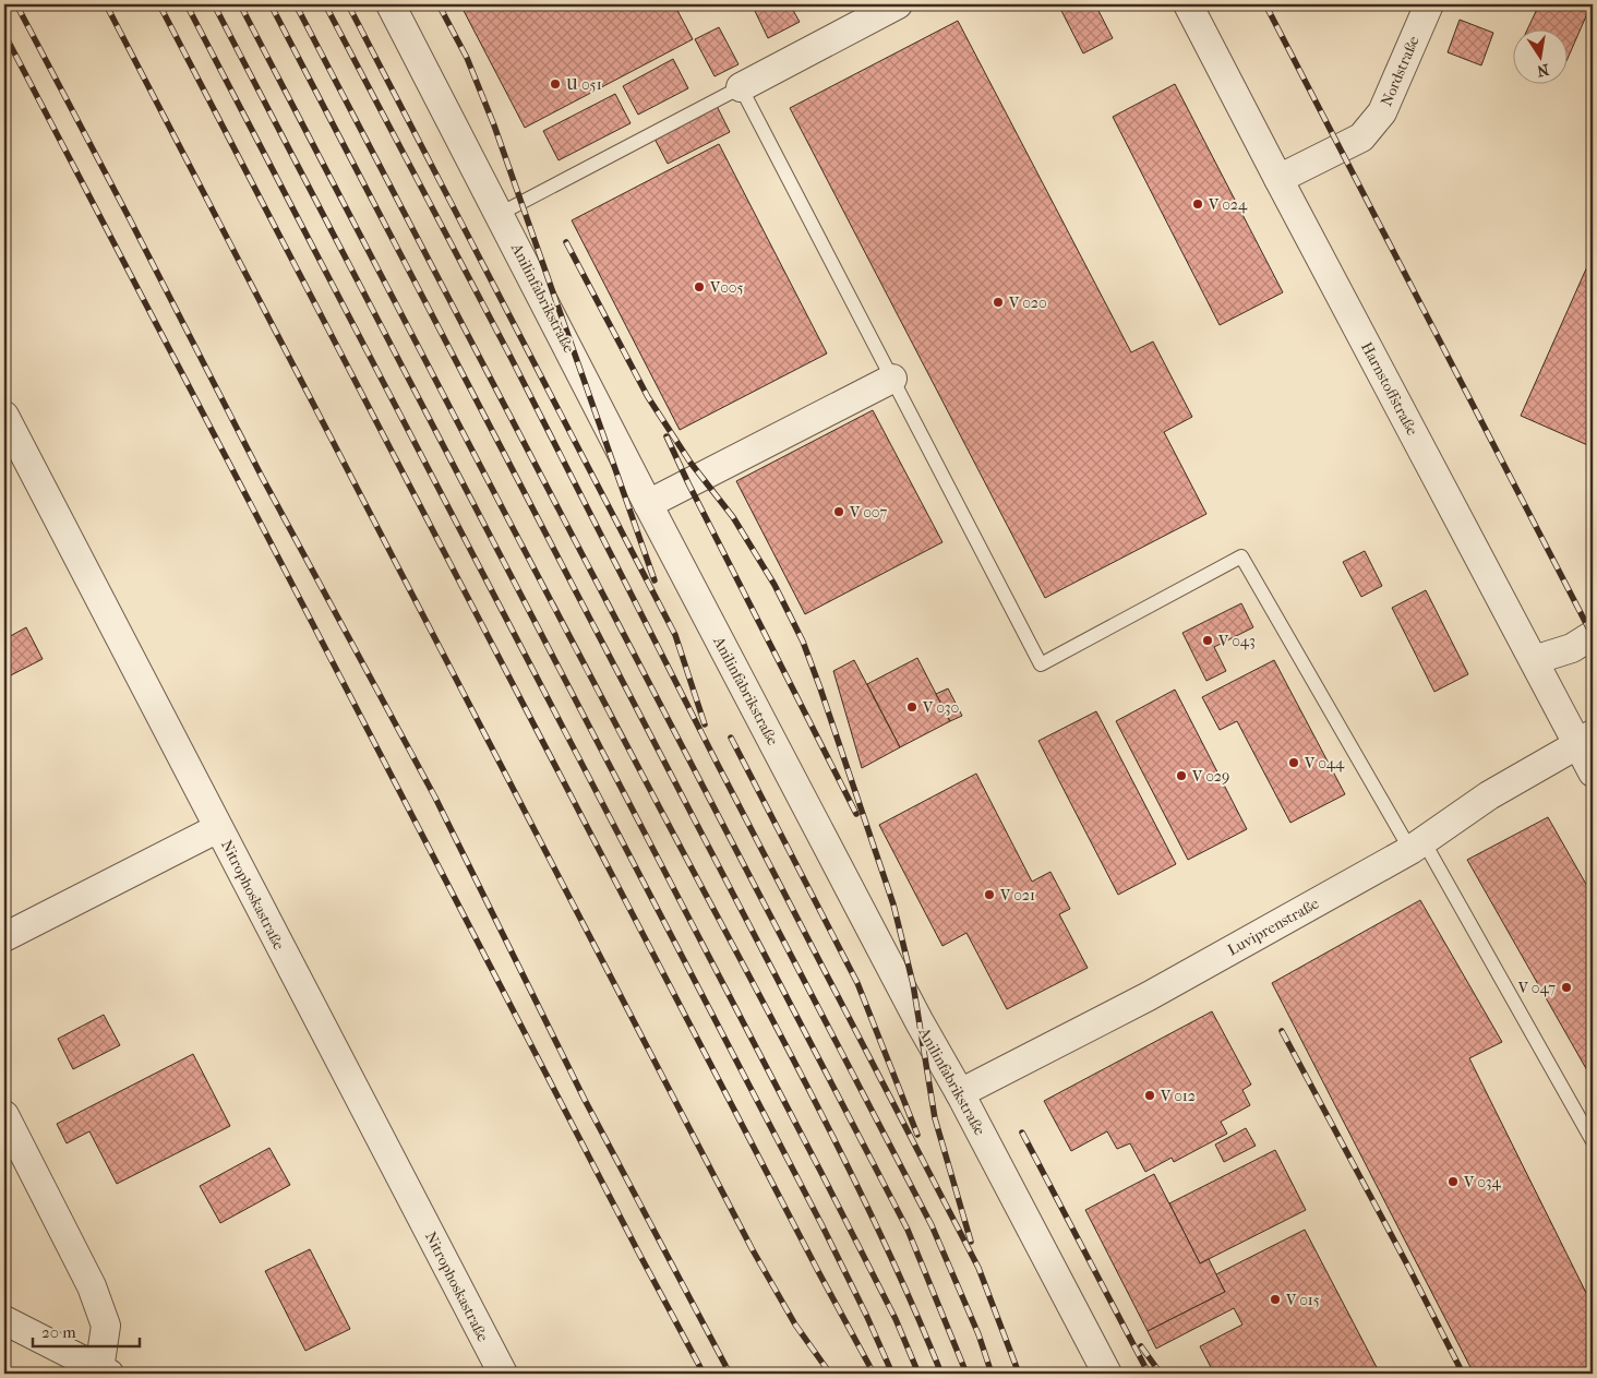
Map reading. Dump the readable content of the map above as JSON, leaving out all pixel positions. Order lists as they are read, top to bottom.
{
  "streets": {
    "street": [
      "Nordstraße",
      "Anilinfabrikstraße",
      "Harnstoffstraße",
      "Nitrophoskastraße",
      "Luviprenstraße"
    ]
  },
  "crossings": [
    ["Nordstraße", "Harnstoffstraße"],
    ["Anilinfabrikstraße", "Luviprenstraße"],
    ["Harnstoffstraße", "Luviprenstraße"]
  ],
  "places": [
    "U 051",
    "V 024",
    "V005",
    "V 020",
    "V 007",
    "V 043",
    "V 030",
    "V 044",
    "V 029",
    "V 021",
    "V 047",
    "V 012",
    "V 034",
    "V 015"
  ],
  "scale_bar": "20 m",
  "north": "bottom"
}
